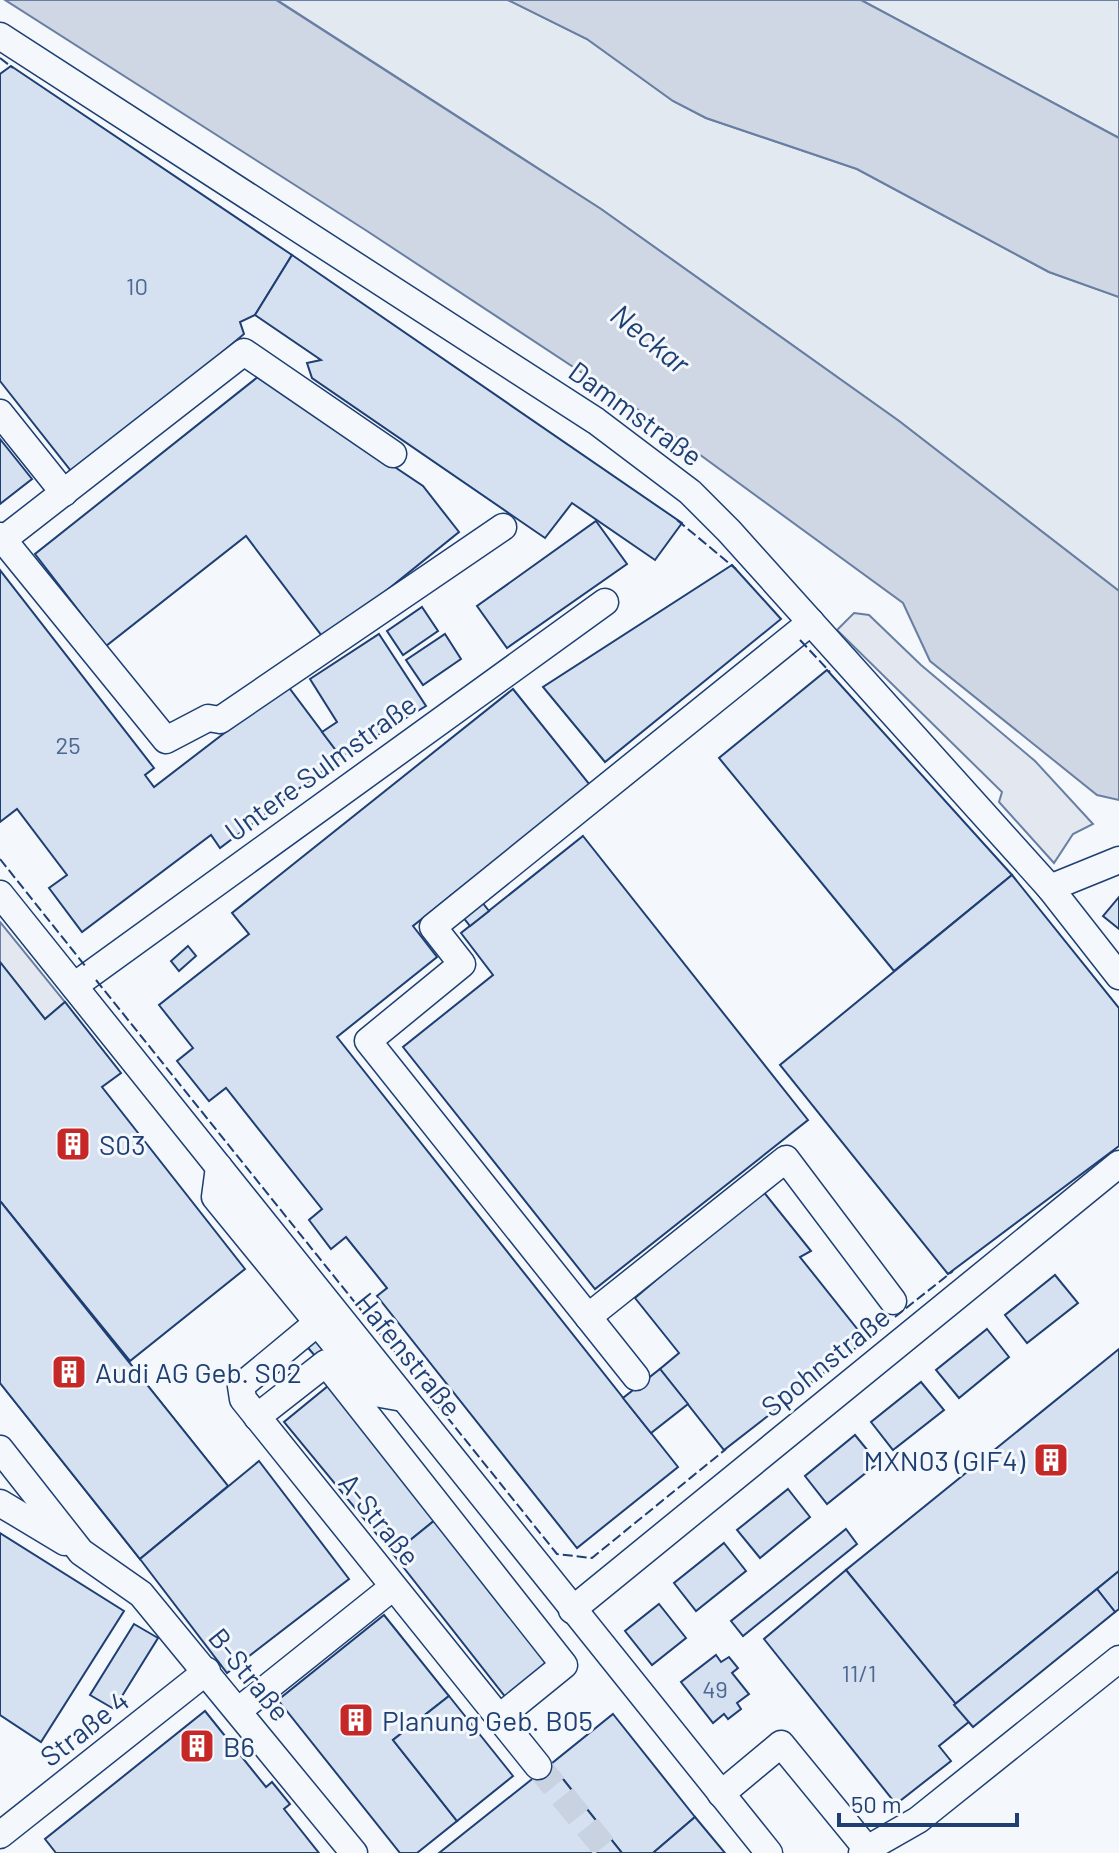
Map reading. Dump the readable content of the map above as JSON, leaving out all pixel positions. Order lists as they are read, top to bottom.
{
  "streets": {
    "street": [
      "Dammstraße",
      "Untere Sulmstraße",
      "Hafenstraße",
      "Spohnstraße",
      "A-Straße",
      "B-Straße",
      "Straße 4"
    ]
  },
  "crossings": [
    ["Untere Sulmstraße", "Hafenstraße"],
    ["Hafenstraße", "Spohnstraße"],
    ["B-Straße", "Straße 4"]
  ],
  "water": ["Neckar"],
  "places": {
    "building": [
      "S03",
      "Audi AG Geb. S02",
      "MXN03 (GIF4)",
      "Planung Geb. B05",
      "B6"
    ]
  },
  "house_numbers": [
    "10",
    "25",
    "11/1",
    "49"
  ],
  "scale_bar": "50 m"
}
